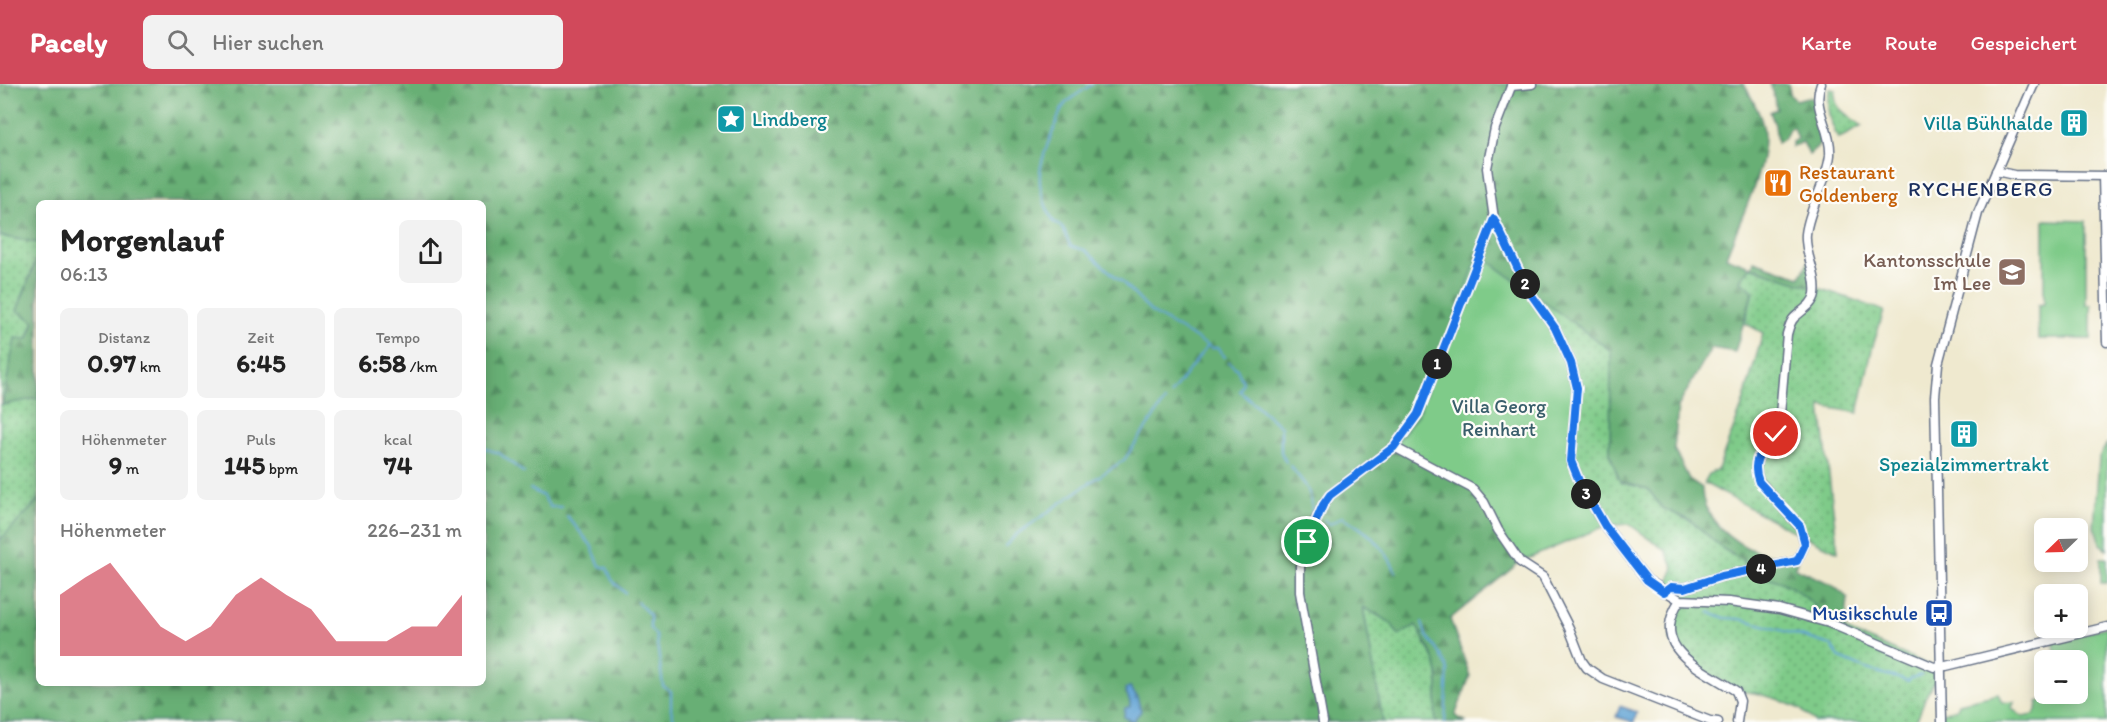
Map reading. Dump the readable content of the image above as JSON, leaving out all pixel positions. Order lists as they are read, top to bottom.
{
  "districts": ["RYCHENBERG"],
  "parks": ["Villa Georg Reinhart"],
  "places": {
    "place": ["Lindberg"],
    "building": ["Villa Bühlhalde", "Spezialzimmertrakt"],
    "restaurant": ["Restaurant Goldenberg"],
    "school or university": ["Kantonsschule Im Lee"],
    "bus stop": ["Musikschule"]
  },
  "north": "bottom left",
  "page": {
    "header": "Pacely",
    "search": "Hier suchen",
    "nav": ["Karte", "Route", "Gespeichert"],
    "heading": ["Morgenlauf", "06:13"],
    "pins": [
      "2",
      "1",
      "3",
      "4"
    ],
    "stats": [
      ["Distanz", "0.97 km"],
      ["Zeit", "6:45"],
      ["Tempo", "6:58 /km"],
      ["Höhenmeter", "9 m"],
      ["Puls", "145 bpm"],
      ["kcal", "74"]
    ],
    "chart": ["Höhenmeter", "226–231 m"],
    "map_buttons": ["+", "−"]
  }
}
